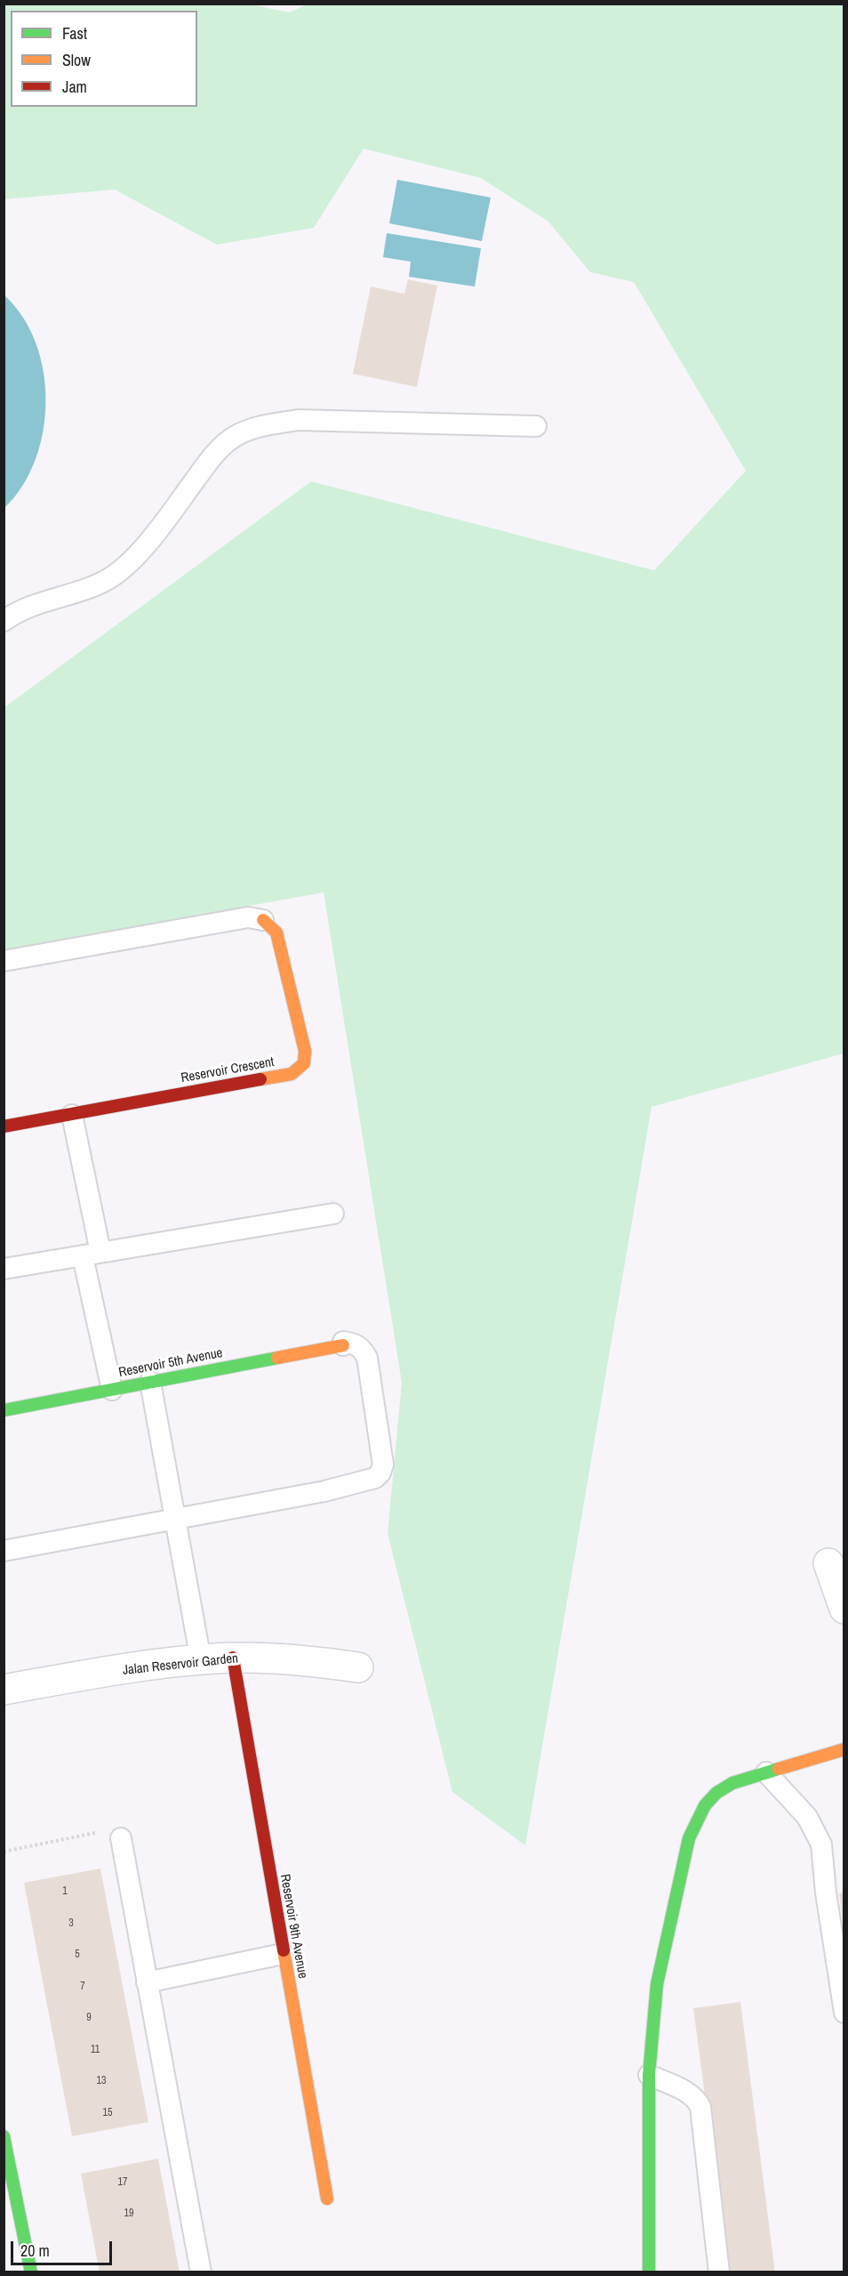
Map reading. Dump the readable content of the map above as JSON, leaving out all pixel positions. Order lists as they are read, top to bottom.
{
  "streets": {
    "street": [
      "Reservoir Crescent",
      "Reservoir 5th Avenue",
      "Jalan Reservoir Garden",
      "Reservoir 9th Avenue"
    ]
  },
  "crossings": [
    ["Jalan Reservoir Garden", "Reservoir 9th Avenue"]
  ],
  "house_numbers": [
    "1",
    "3",
    "5",
    "7",
    "9",
    "11",
    "13",
    "15",
    "17",
    "19"
  ],
  "legend": ["Fast", "Slow", "Jam"],
  "scale_bar": "20 m"
}
